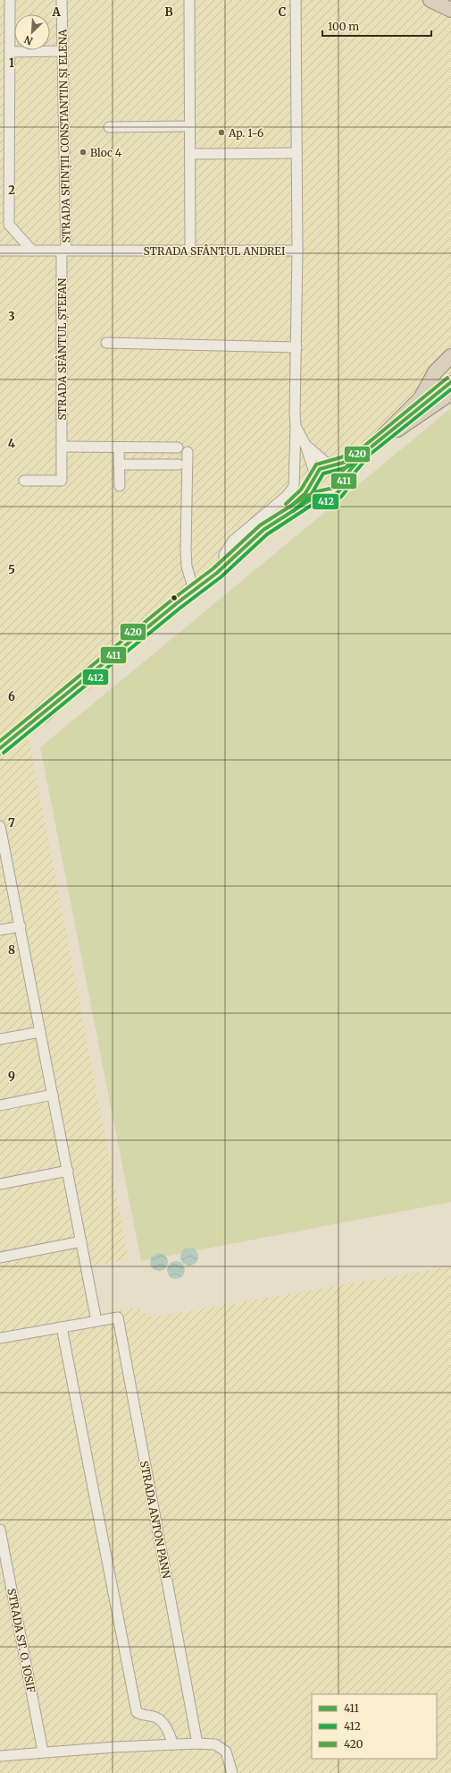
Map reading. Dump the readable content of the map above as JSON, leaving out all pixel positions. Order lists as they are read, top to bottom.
{
  "streets": {
    "street": [
      "STRADA SFINȚII CONSTANTIN ȘI ELENA",
      "STRADA SFÂNTUL ANDREI",
      "STRADA SFÂNTUL ȘTEFAN",
      "STRADA ANTON PANN",
      "STRADA ST. O. IOSIF"
    ]
  },
  "crossings": [
    ["STRADA SFINȚII CONSTANTIN ȘI ELENA", "STRADA SFÂNTUL ANDREI"],
    ["STRADA SFINȚII CONSTANTIN ȘI ELENA", "STRADA SFÂNTUL ȘTEFAN"],
    ["STRADA SFÂNTUL ANDREI", "STRADA SFÂNTUL ȘTEFAN"]
  ],
  "places": ["Ap. 1-6", "Bloc 4"],
  "lines": ["transit line 420", "transit line 411", "transit line 412"],
  "legend": ["411", "412", "420"],
  "scale_bar": "100 m",
  "north": "bottom left",
  "grid": {
    "columns": ["A", "B", "C"],
    "rows": [
      "1",
      "2",
      "3",
      "4",
      "5",
      "6",
      "7",
      "8",
      "9"
    ]
  }
}
